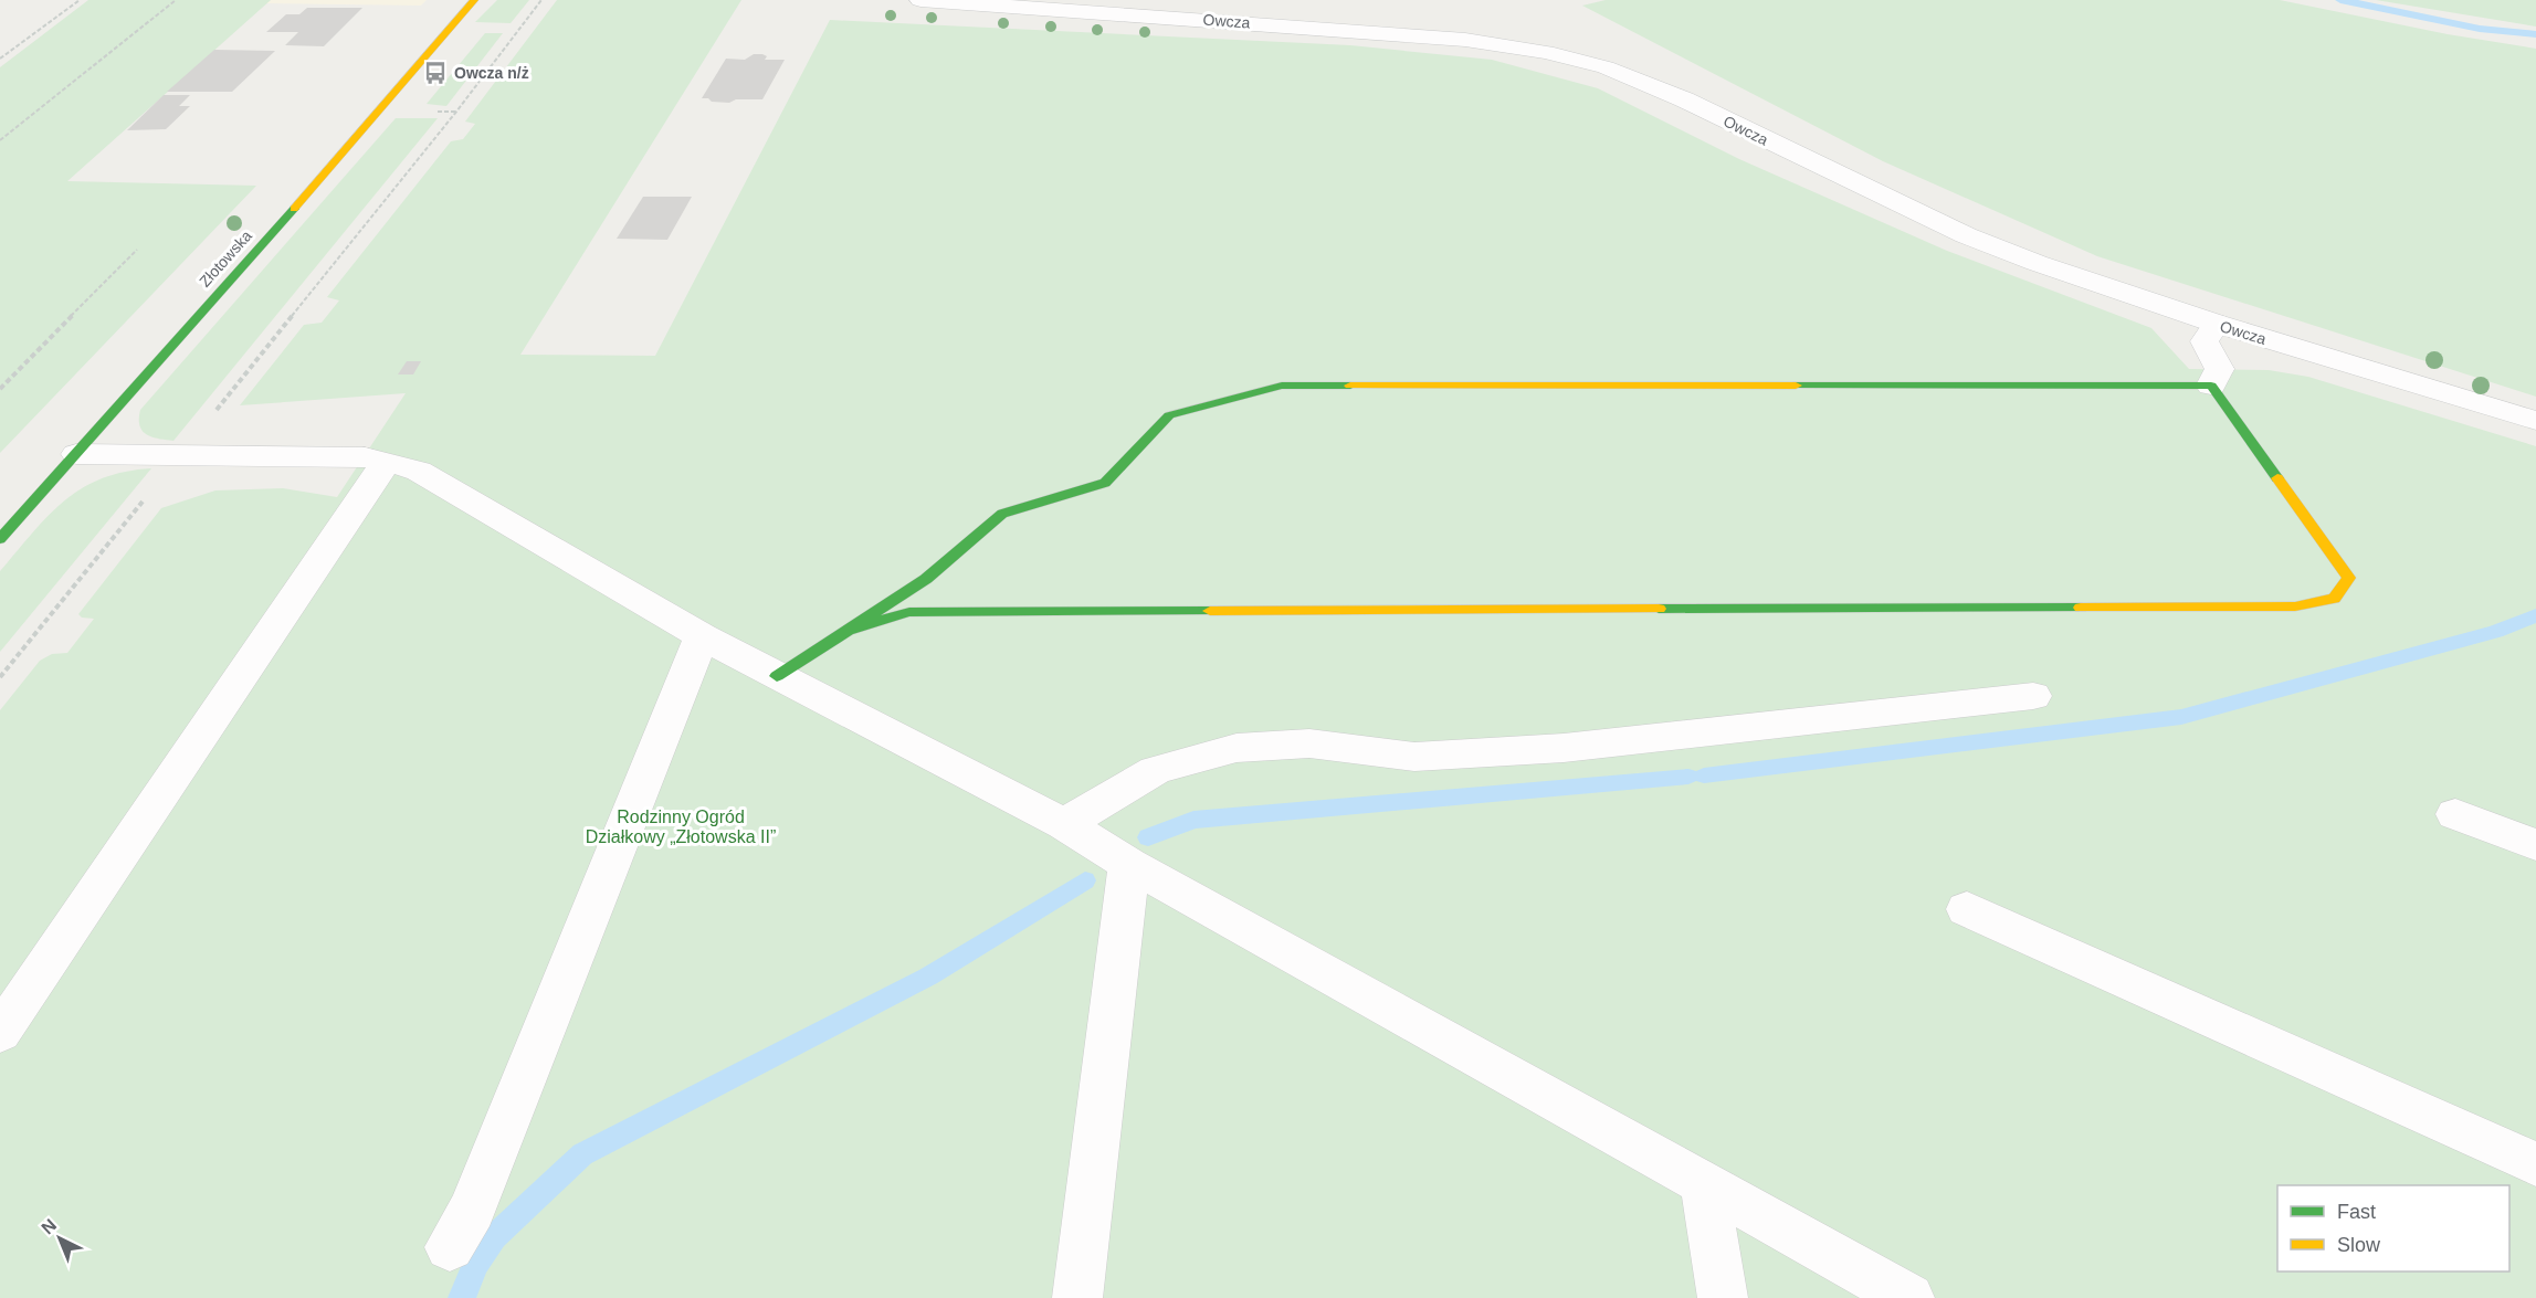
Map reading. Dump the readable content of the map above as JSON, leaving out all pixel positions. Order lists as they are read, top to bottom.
{
  "streets": {
    "street": ["Owcza", "Złotowska"]
  },
  "parks": ["Rodzinny Ogród Działkowy „Złotowska II”"],
  "places": {
    "bus stop": ["Owcza n/ż"]
  },
  "legend": ["Fast", "Slow"],
  "north": "top left"
}
